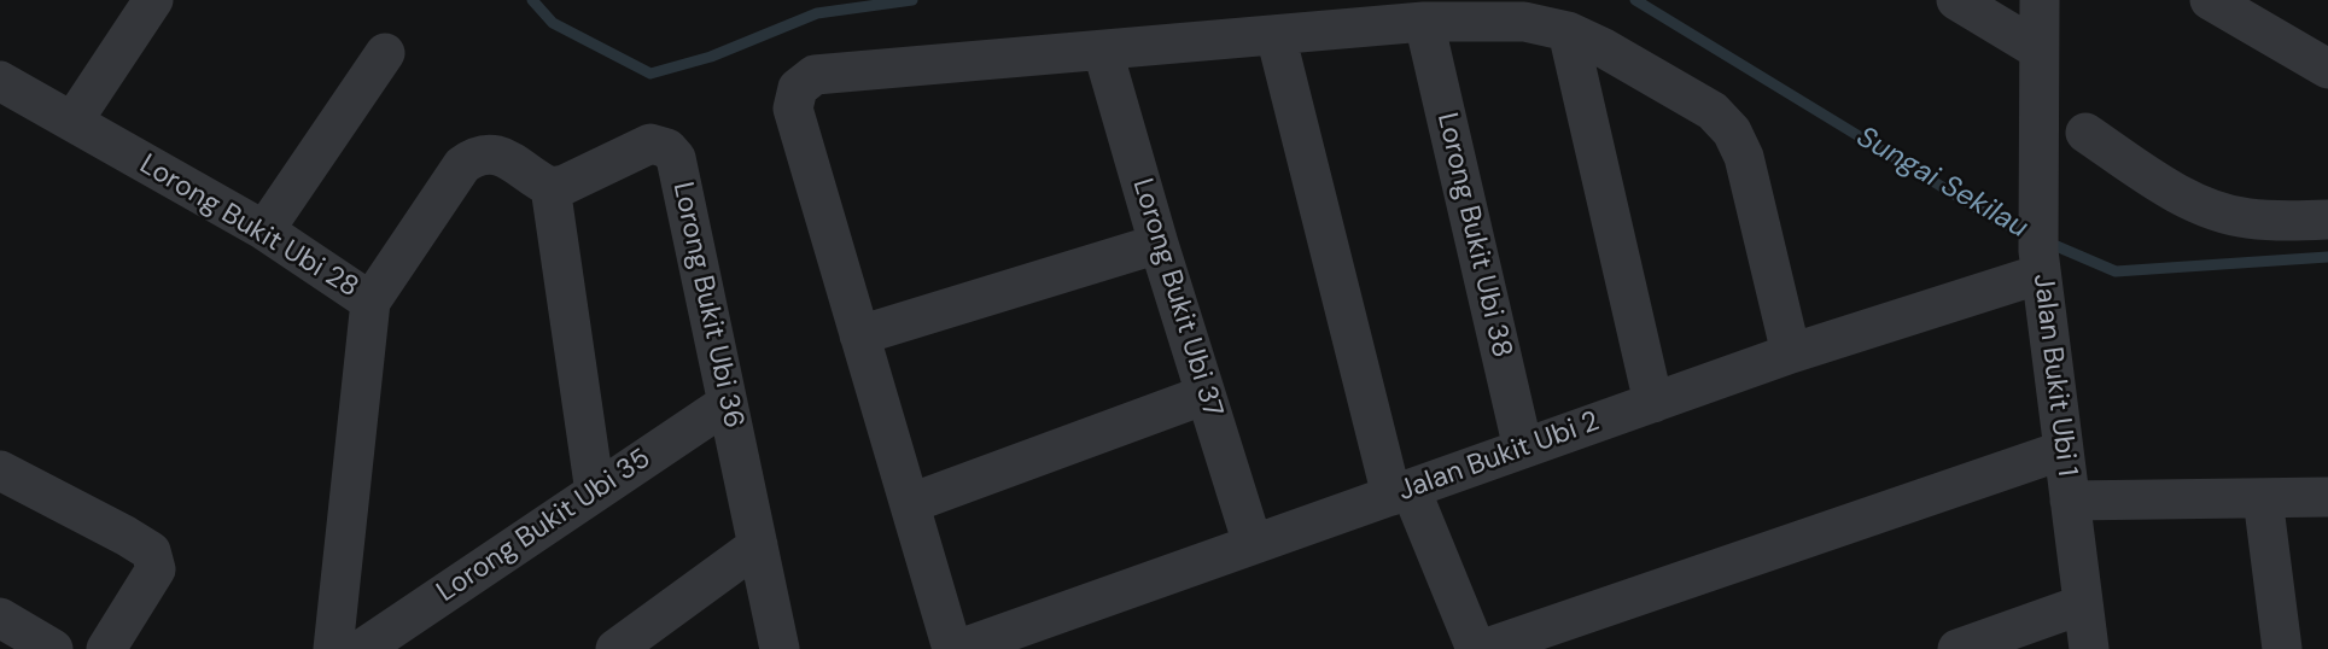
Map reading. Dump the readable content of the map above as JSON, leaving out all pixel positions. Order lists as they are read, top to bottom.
{
  "streets": {
    "street": [
      "Lorong Bukit Ubi 28",
      "Lorong Bukit Ubi 38",
      "Lorong Bukit Ubi 37",
      "Lorong Bukit Ubi 36",
      "Jalan Bukit Ubi 1",
      "Jalan Bukit Ubi 2",
      "Lorong Bukit Ubi 35"
    ]
  },
  "crossings": [
    ["Lorong Bukit Ubi 38", "Jalan Bukit Ubi 2"],
    ["Lorong Bukit Ubi 37", "Jalan Bukit Ubi 2"],
    ["Lorong Bukit Ubi 36", "Lorong Bukit Ubi 35"],
    ["Jalan Bukit Ubi 1", "Jalan Bukit Ubi 2"]
  ],
  "water": ["Sungai Sekilau"]
}
